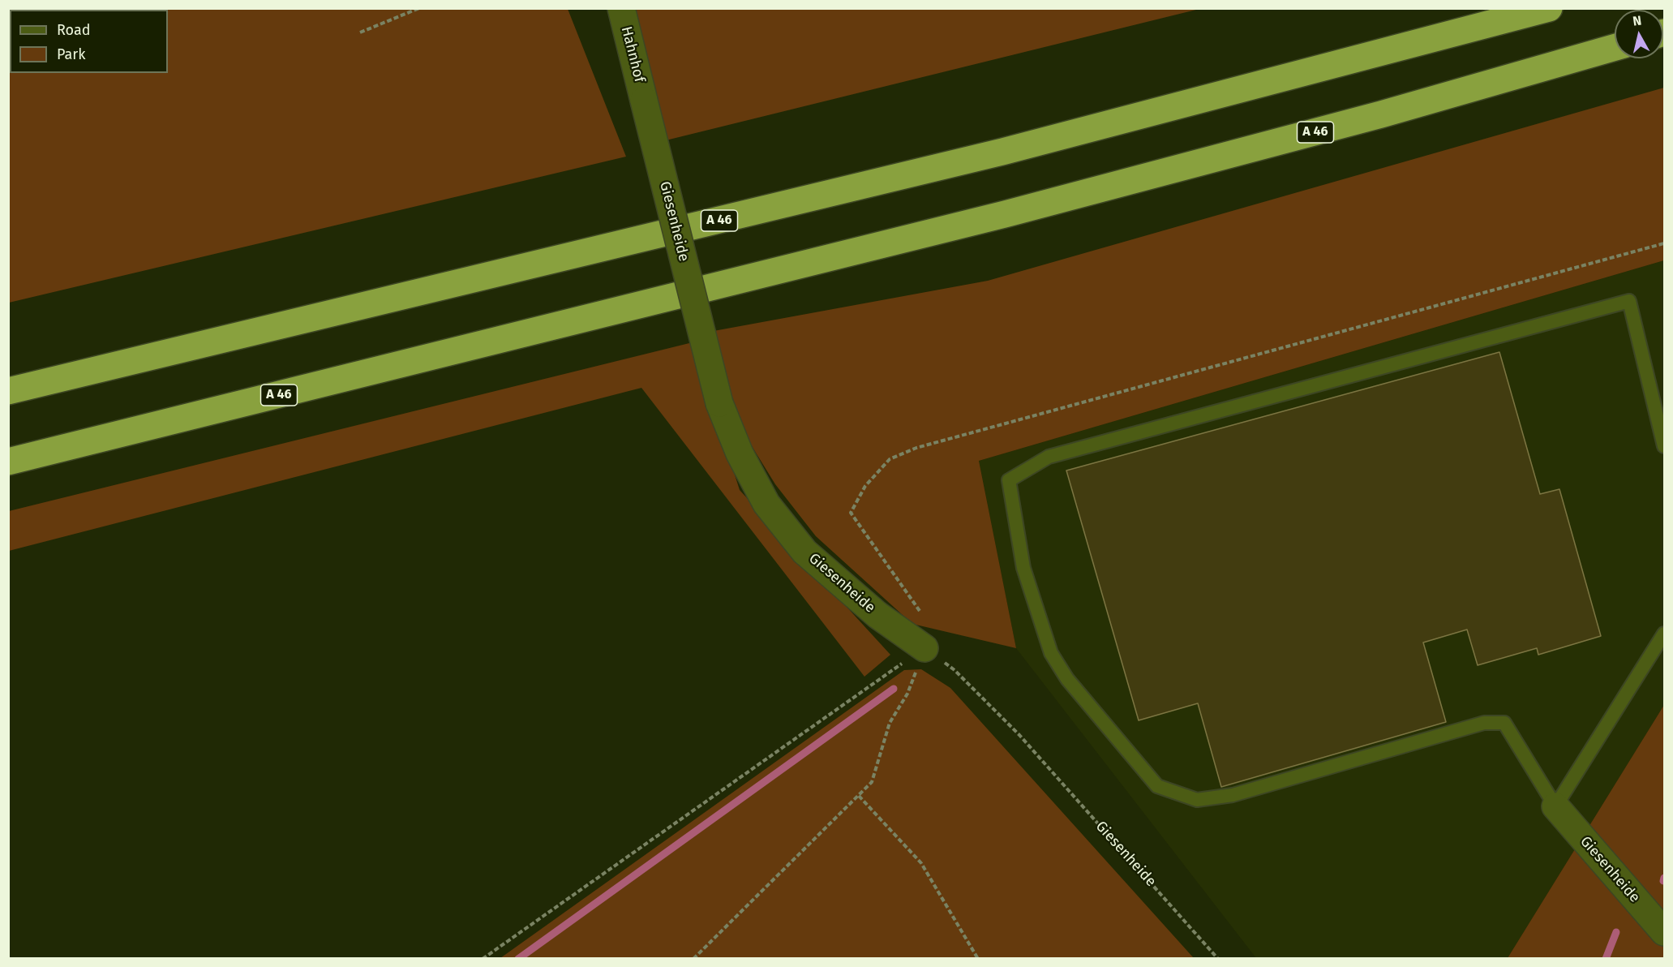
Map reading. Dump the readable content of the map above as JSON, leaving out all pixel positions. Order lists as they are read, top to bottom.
{
  "streets": {
    "highway": ["A 46"],
    "street": ["Hahnhof", "Giesenheide"]
  },
  "crossings": [
    ["Hahnhof", "Giesenheide"]
  ],
  "legend": ["Road", "Park"],
  "north": "top"
}
